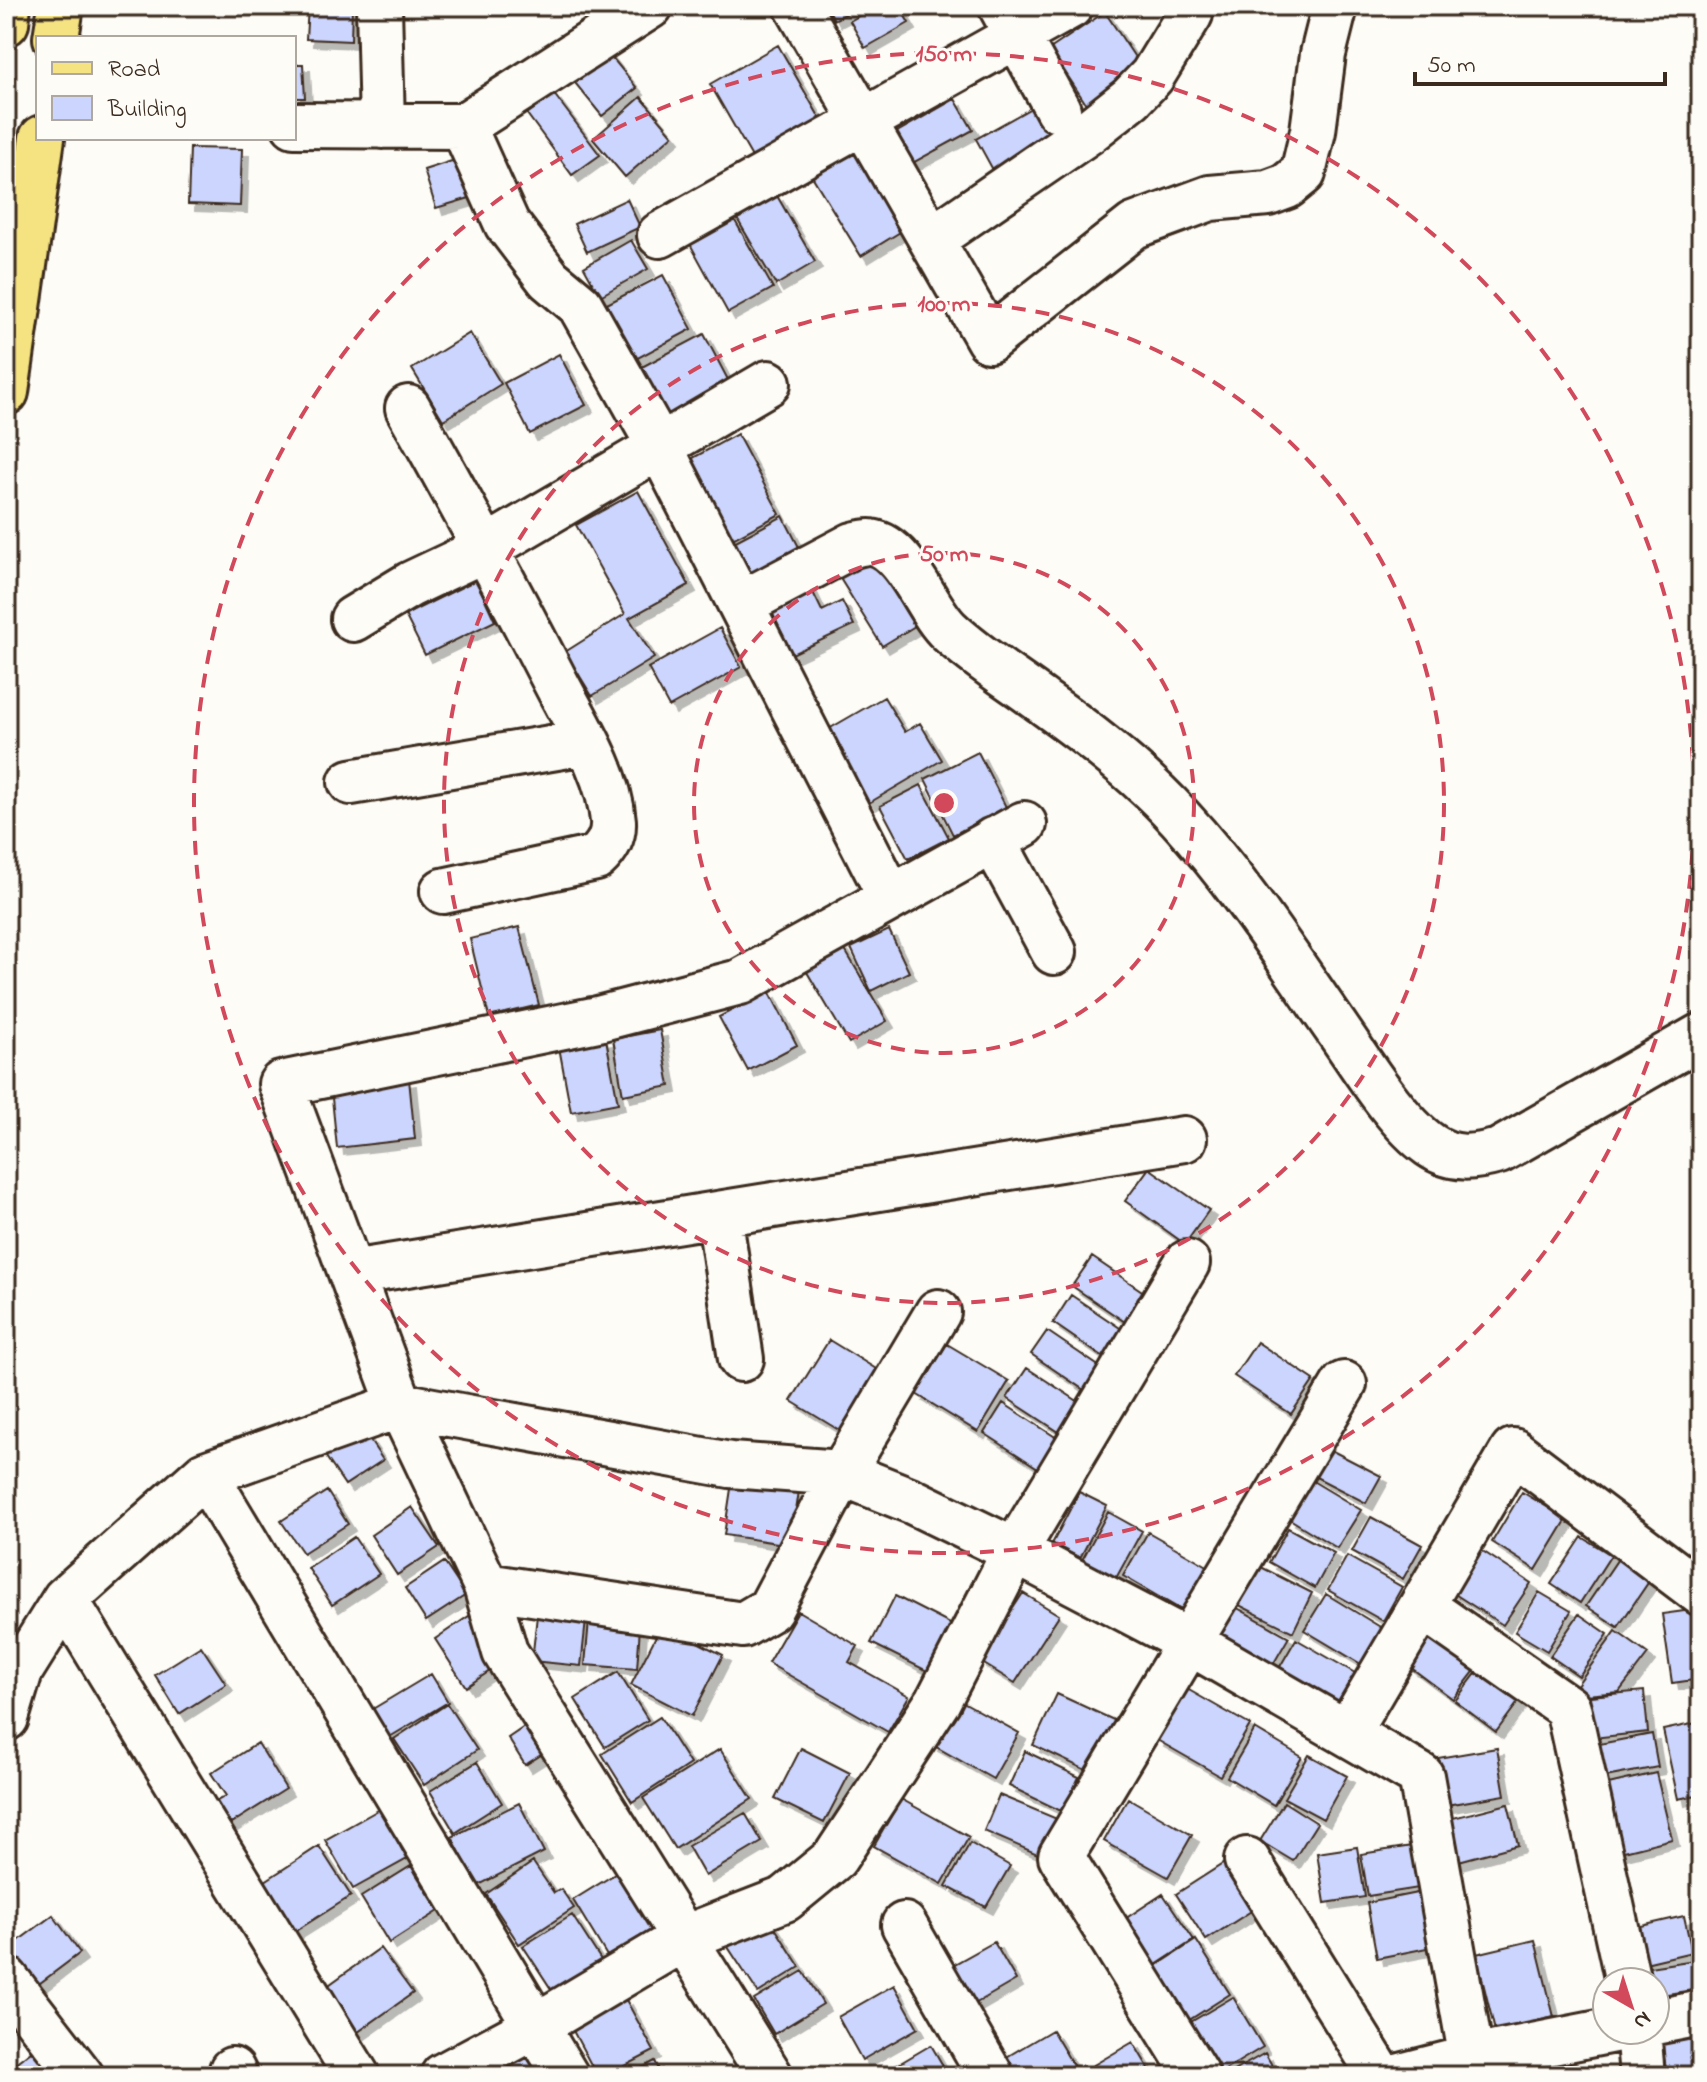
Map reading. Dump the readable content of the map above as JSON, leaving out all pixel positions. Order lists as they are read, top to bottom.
{
  "legend": ["Road", "Building"],
  "scale_bar": "50 m",
  "north": "bottom right",
  "rings": ["150 m", "100 m", "50 m"]
}
